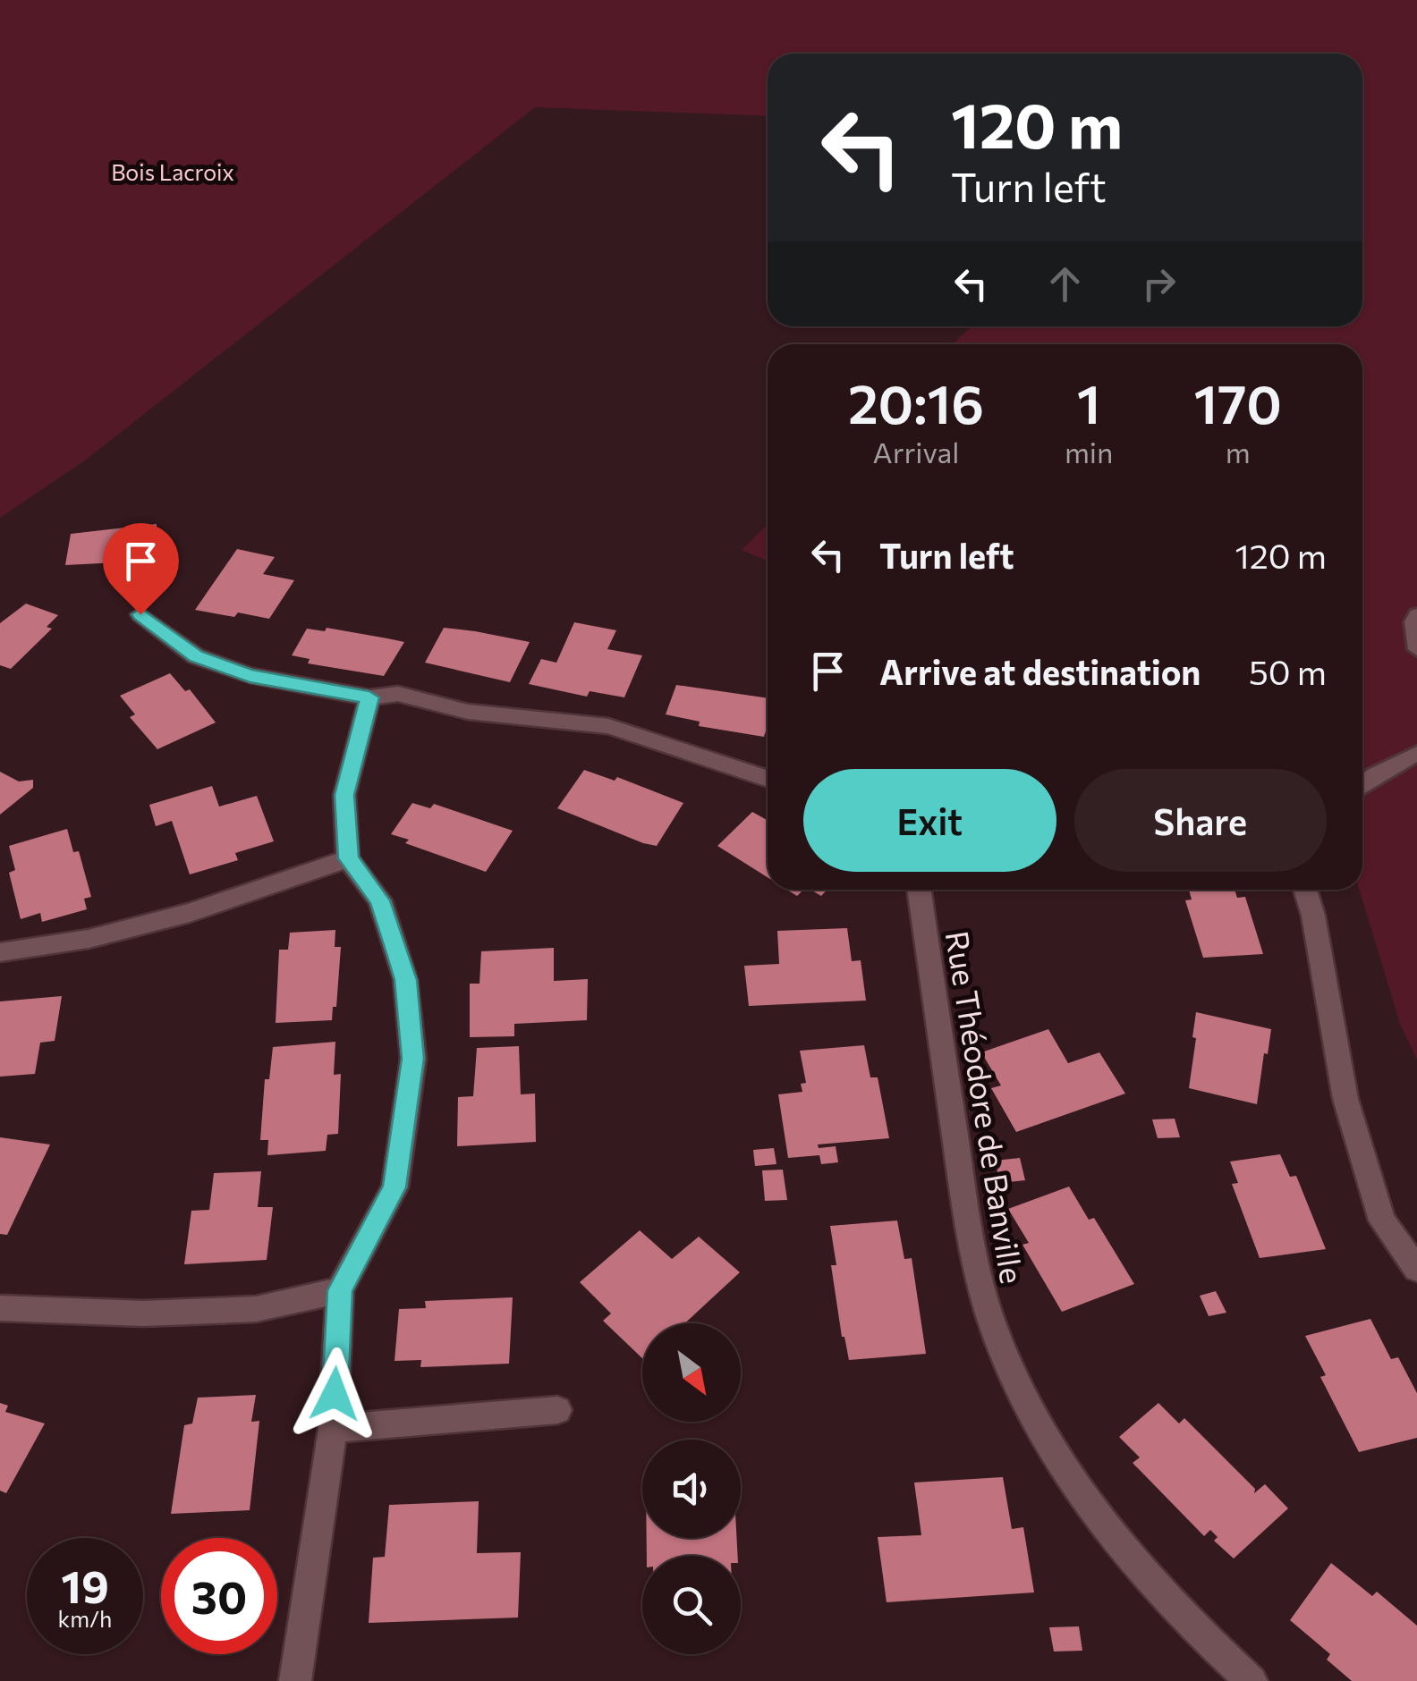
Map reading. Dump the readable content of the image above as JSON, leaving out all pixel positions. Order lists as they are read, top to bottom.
{
  "streets": {
    "street": ["Rue Théodore de Banville"]
  },
  "parks": ["Bois Lacroix"],
  "north": "bottom right",
  "page": {
    "turn": ["120 m", "Turn left"],
    "eta": [
      "20:16",
      "Arrival",
      "1",
      "min",
      "170",
      "m"
    ],
    "list": [
      {
        "name": "Turn left",
        "value": "120 m"
      },
      {
        "name": "Arrive at destination",
        "value": "50 m"
      }
    ],
    "buttons": ["Exit", "Share"],
    "speed": "19 km/h",
    "limit": "30"
  }
}
